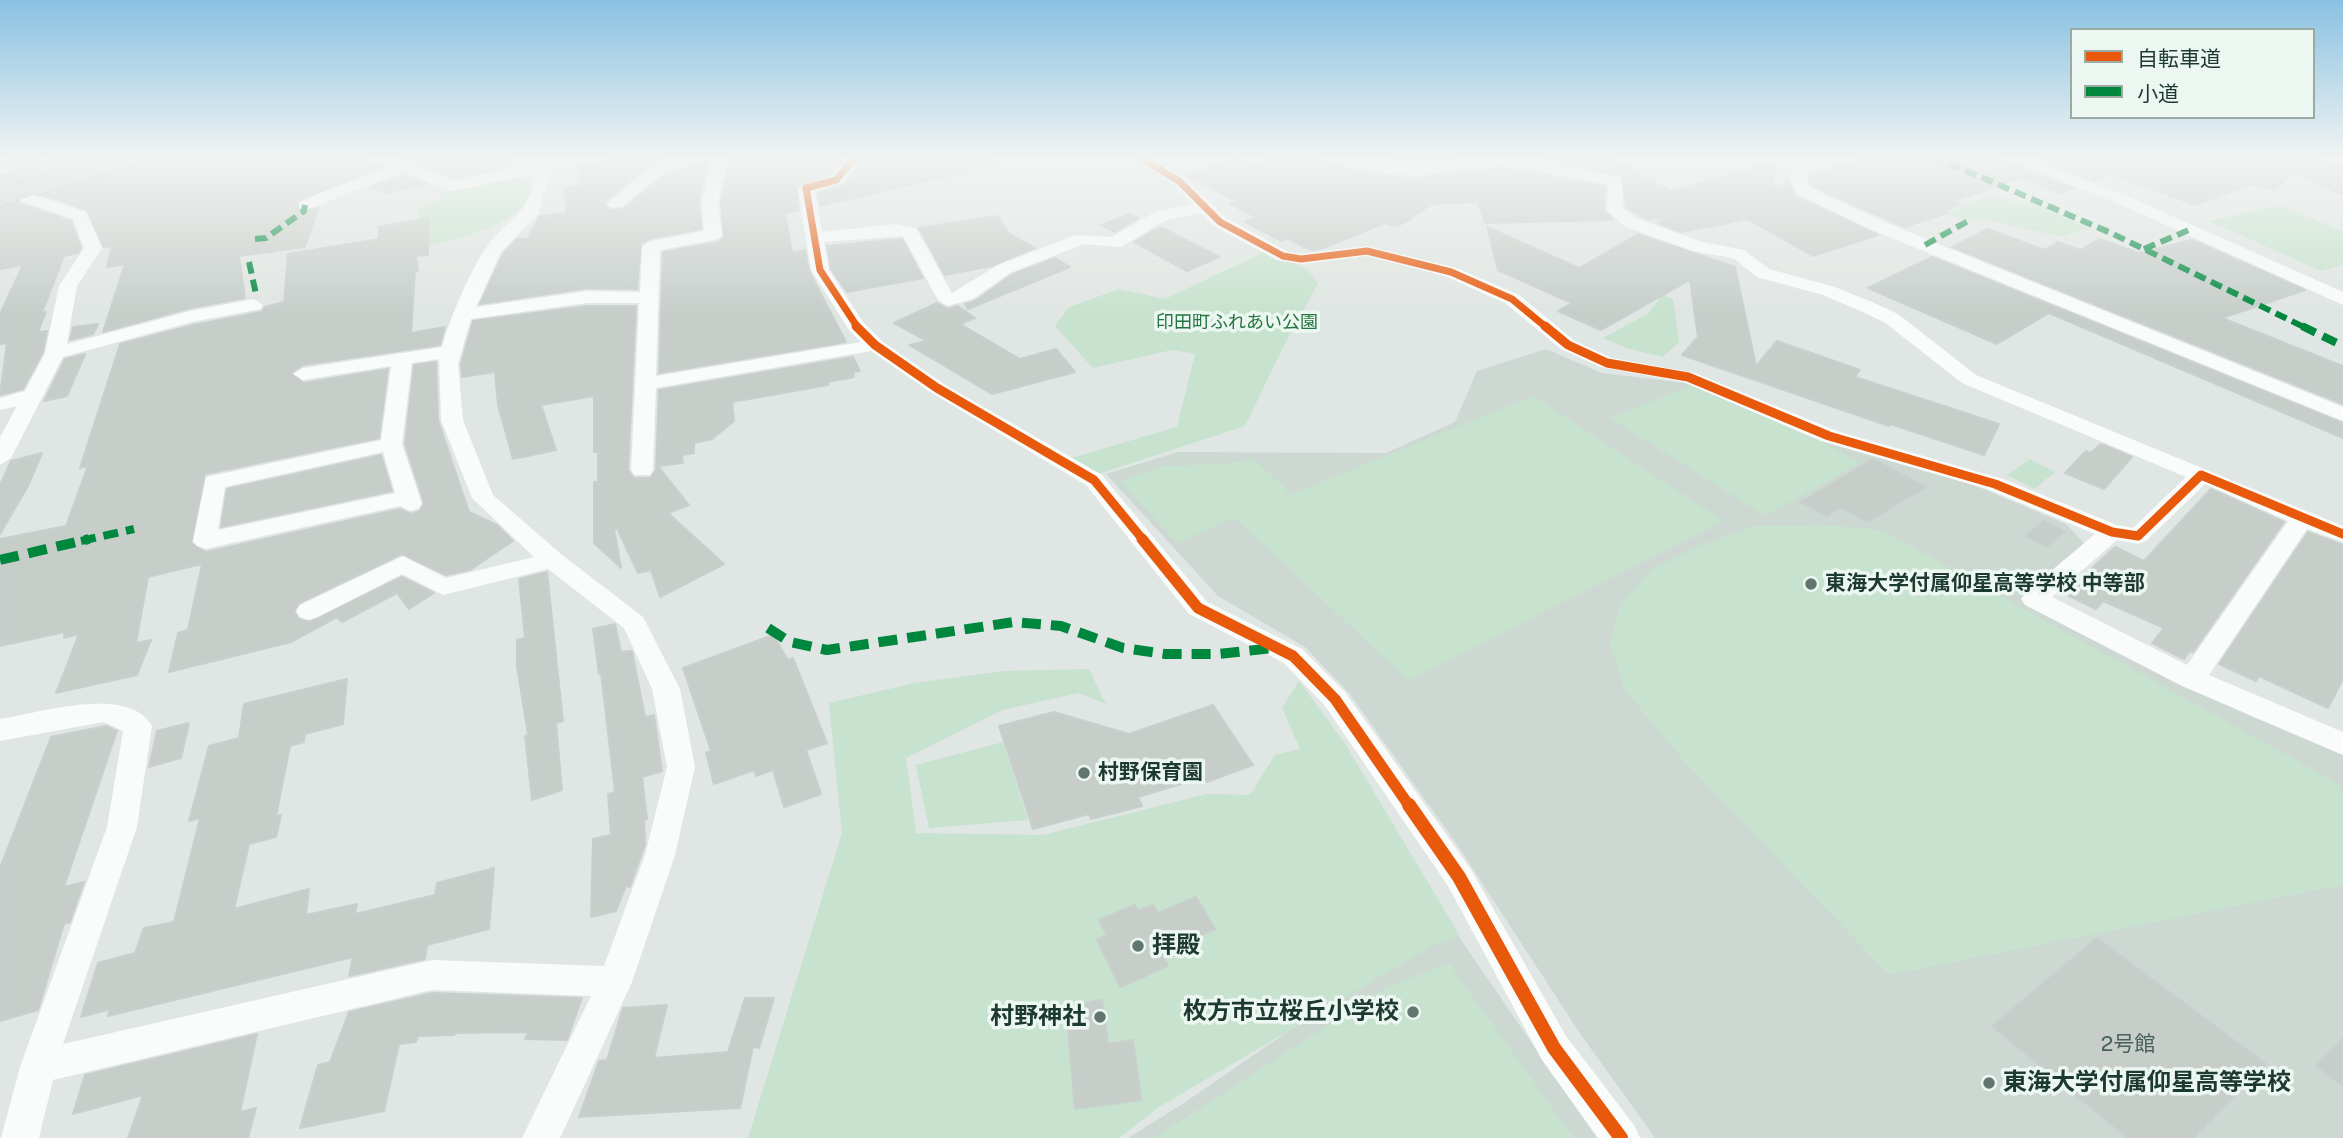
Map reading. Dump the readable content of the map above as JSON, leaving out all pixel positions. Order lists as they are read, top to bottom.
{
  "parks": ["印田町ふれあい公園"],
  "places": [
    "東海大学付属仰星高等学校 中等部",
    "村野保育園",
    "拝殿",
    "枚方市立桜丘小学校",
    "村野神社",
    "東海大学付属仰星高等学校"
  ],
  "house_numbers": ["2号館"],
  "legend": ["自転車道", "小道"]
}
